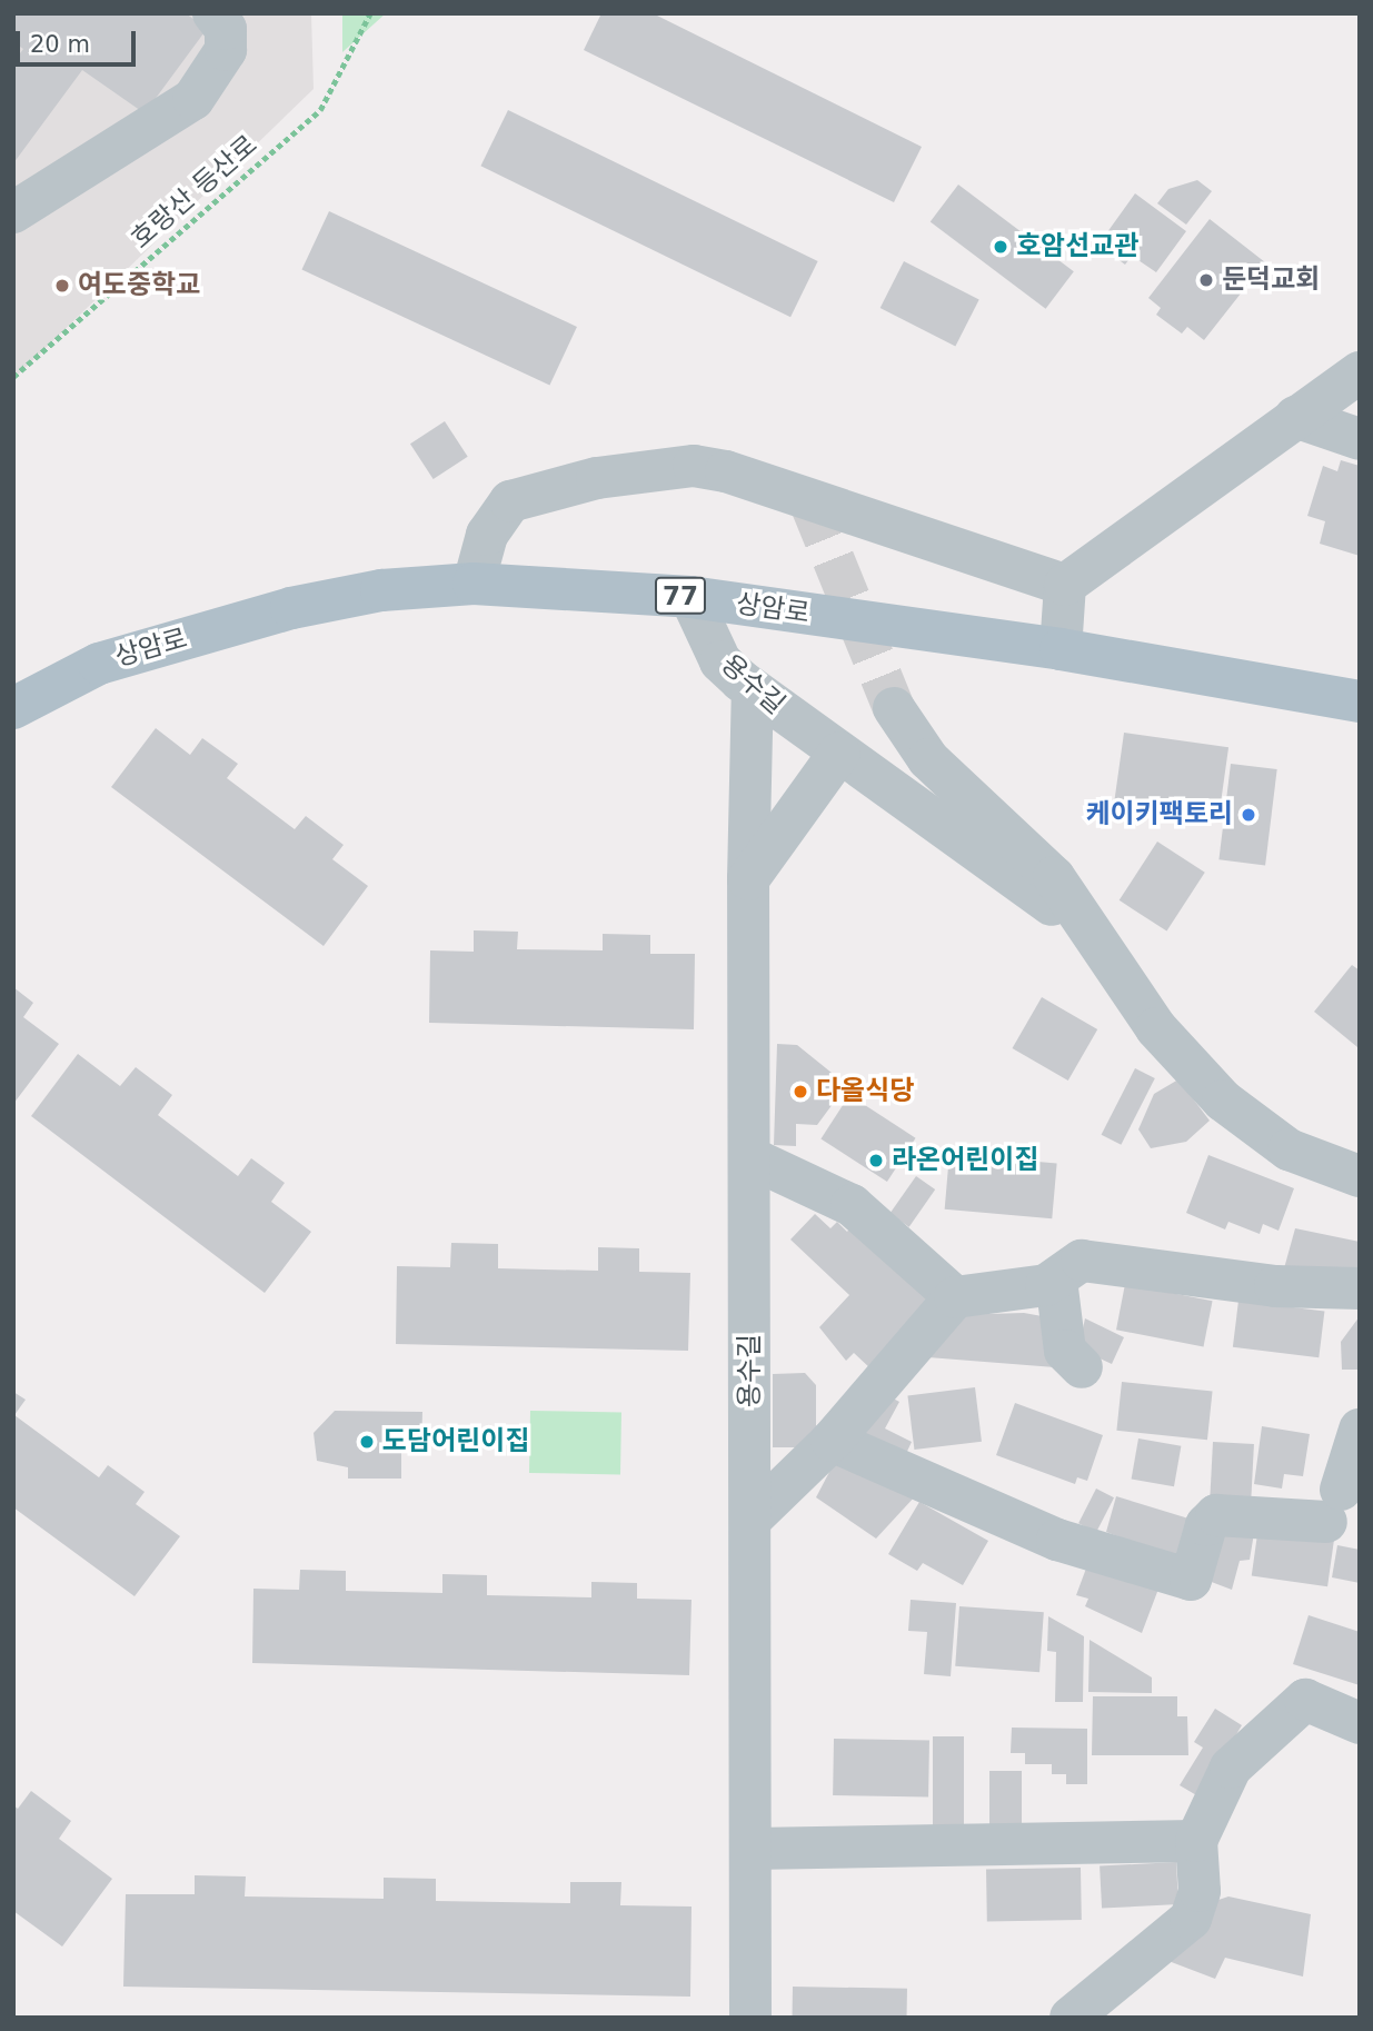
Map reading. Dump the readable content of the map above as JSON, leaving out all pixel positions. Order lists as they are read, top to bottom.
{
  "streets": {
    "main road": ["77", "상암로"],
    "street": ["용수길"],
    "path": ["호랑산 등산로"]
  },
  "crossings": [
    ["상암로", "용수길"]
  ],
  "places": [
    "호암선교관",
    "둔덕교회",
    "여도중학교",
    "케이키팩토리",
    "다올식당",
    "라온어린이집",
    "도담어린이집"
  ],
  "scale_bar": "20 m"
}
